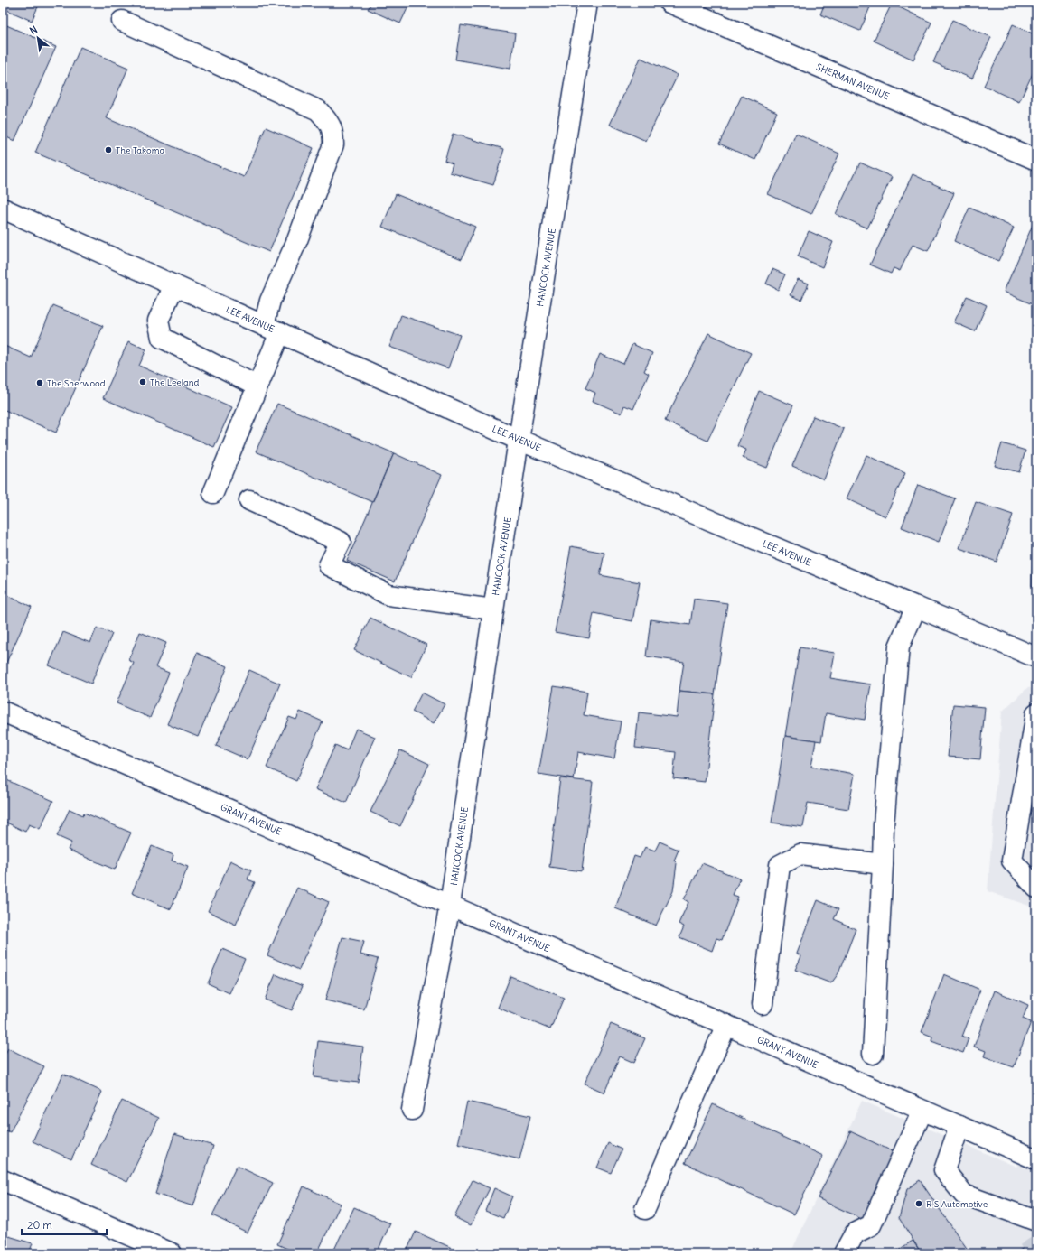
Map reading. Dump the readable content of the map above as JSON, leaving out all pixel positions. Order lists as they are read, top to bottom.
{
  "streets": {
    "street": [
      "SHERMAN AVENUE",
      "HANCOCK AVENUE",
      "LEE AVENUE",
      "GRANT AVENUE"
    ]
  },
  "crossings": [
    ["HANCOCK AVENUE", "LEE AVENUE"],
    ["HANCOCK AVENUE", "GRANT AVENUE"]
  ],
  "places": [
    "The Takoma",
    "The Leeland",
    "The Sherwood",
    "R S Automotive"
  ],
  "scale_bar": "20 m",
  "north": "top left"
}
